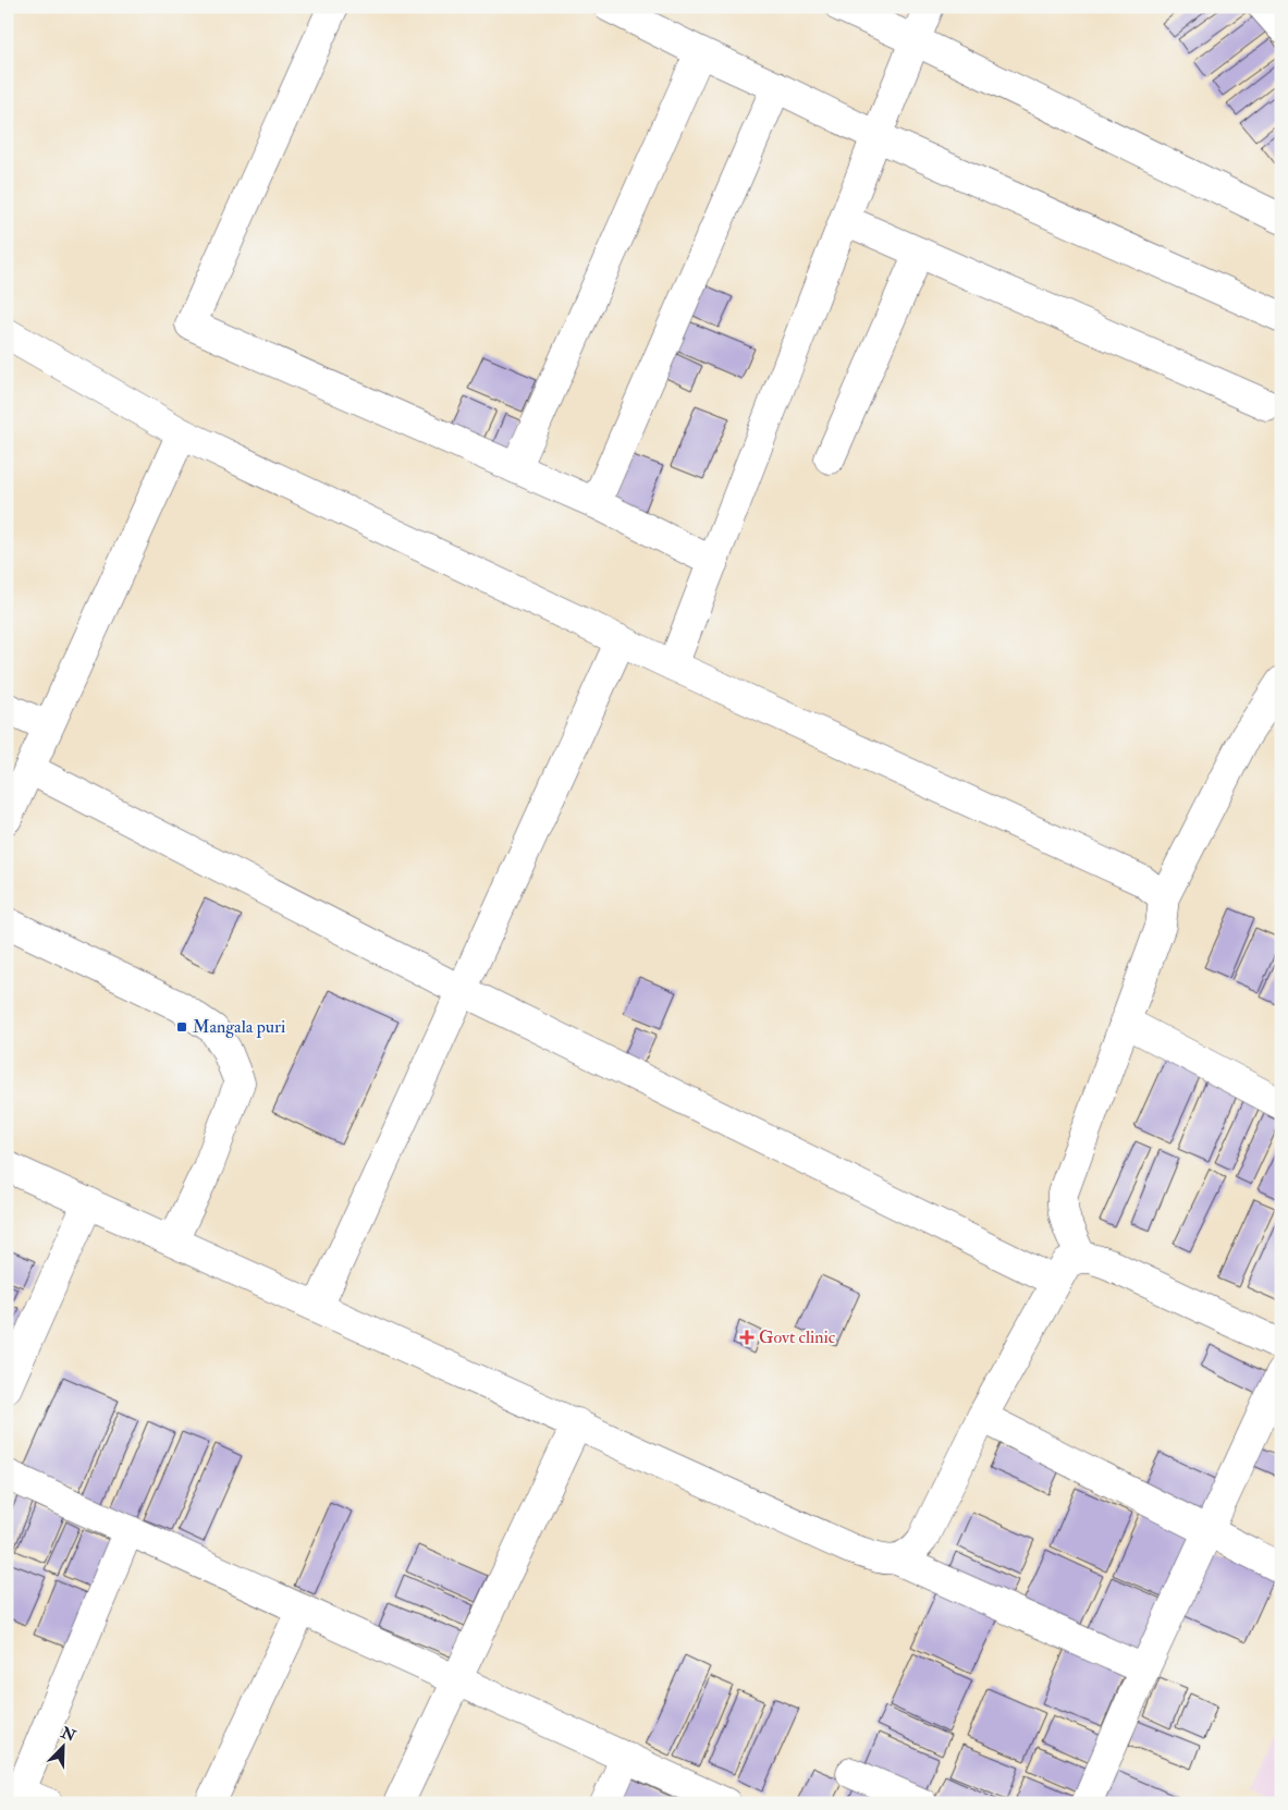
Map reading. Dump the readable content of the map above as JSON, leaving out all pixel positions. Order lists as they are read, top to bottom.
{
  "places": {
    "transit": ["Mangala puri"],
    "health": ["Govt clinic"]
  },
  "north": "top right"
}
